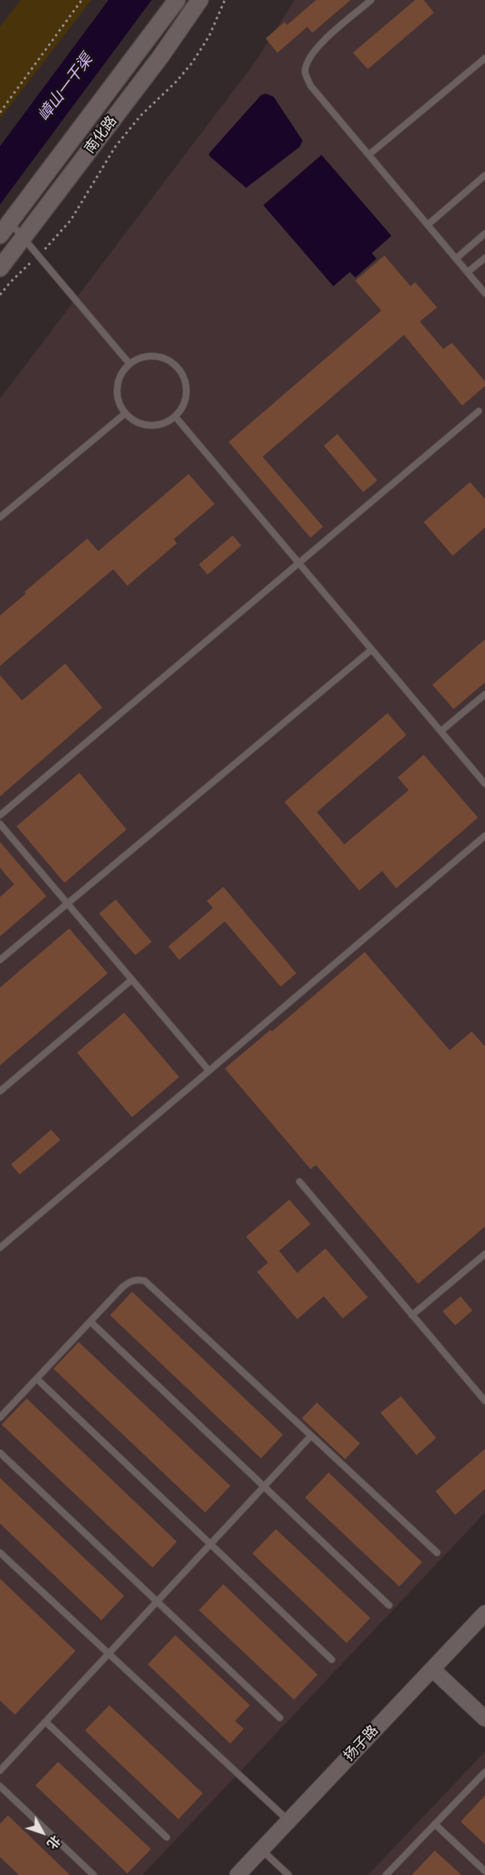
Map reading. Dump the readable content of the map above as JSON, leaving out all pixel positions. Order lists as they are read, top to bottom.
{
  "streets": {
    "main road": ["南化路"],
    "street": ["扬子路"]
  },
  "water": ["嶂山一干渠"],
  "north": "bottom right"
}
